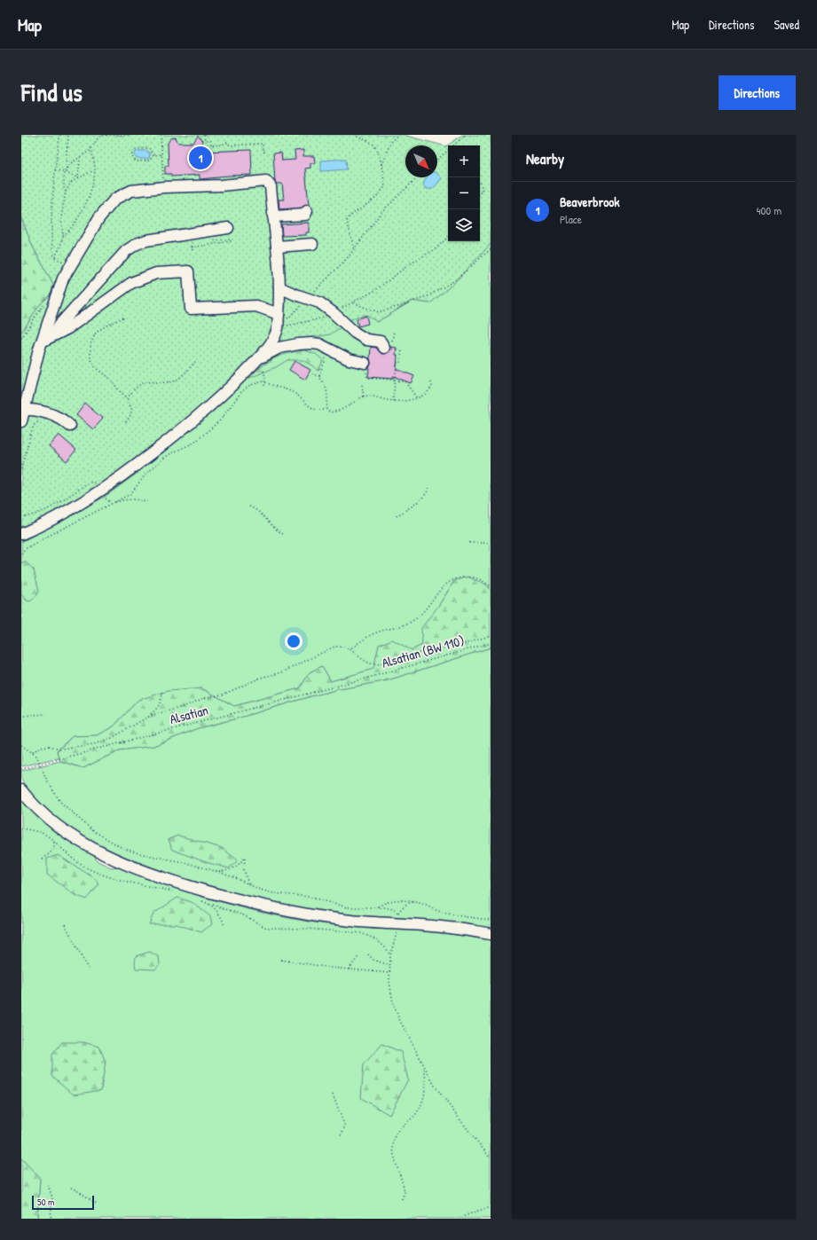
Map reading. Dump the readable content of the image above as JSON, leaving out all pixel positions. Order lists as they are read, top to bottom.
{
  "streets": {
    "path": ["Alsatian (BW 110)", "Alsatian"]
  },
  "crossings": [
    ["Alsatian (BW 110)", "Alsatian"]
  ],
  "scale_bar": "50 m",
  "north": "bottom right",
  "page": {
    "header": "Map",
    "nav": ["Map", "Directions", "Saved"],
    "title": "Find us",
    "buttons": "Directions",
    "heading": "Nearby",
    "pins": "1",
    "map_buttons": ["+", "−"],
    "list": [
      {
        "mark": "1",
        "name": "Beaverbrook",
        "note": "Place",
        "value": "400 m"
      }
    ],
    "scale": "50 m"
  }
}
